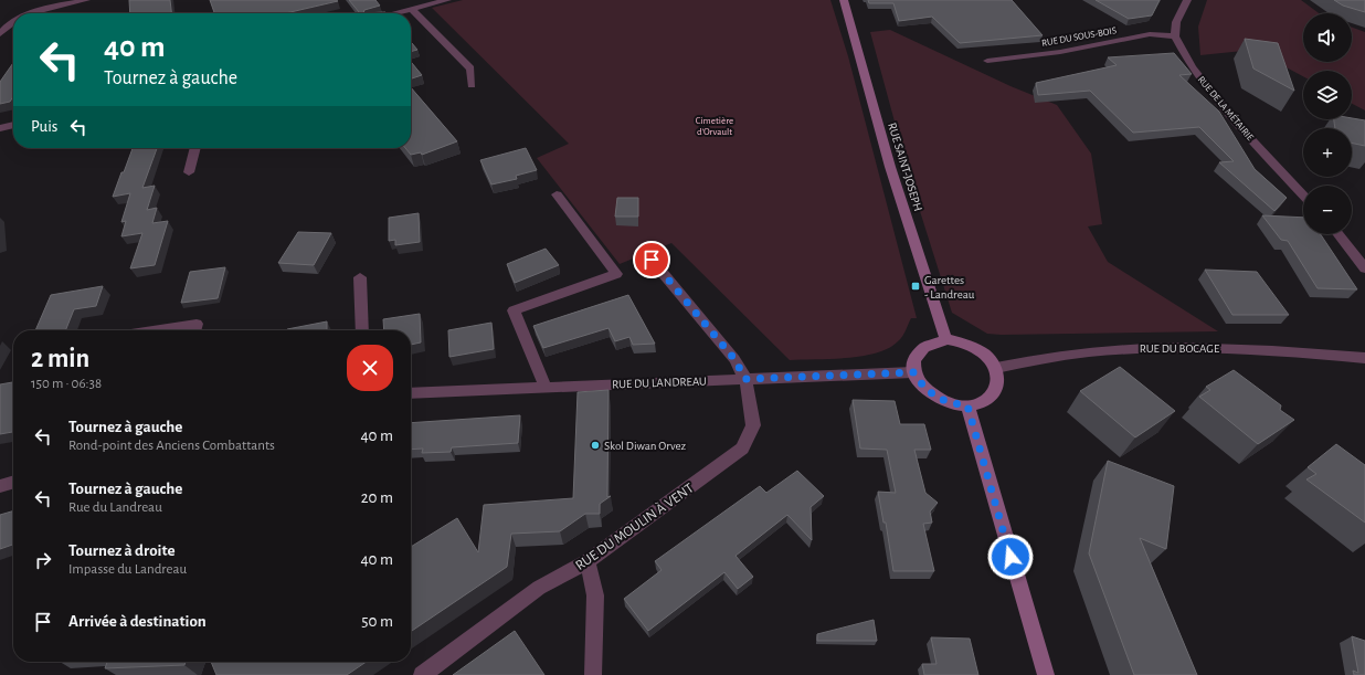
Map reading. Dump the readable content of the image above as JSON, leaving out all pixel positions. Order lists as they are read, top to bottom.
{
  "streets": {
    "main road": ["RUE SAINT-JOSEPH"],
    "street": [
      "RUE DU SOUS-BOIS",
      "RUE DE LA MÉTAIRIE",
      "RUE DU BOCAGE",
      "RUE DU LANDREAU",
      "RUE DU MOULIN À VENT"
    ]
  },
  "crossings": [
    ["RUE DU SOUS-BOIS", "RUE DE LA MÉTAIRIE"],
    ["RUE SAINT-JOSEPH", "RUE DU BOCAGE"],
    ["RUE SAINT-JOSEPH", "RUE DU LANDREAU"],
    ["RUE DU BOCAGE", "RUE DU LANDREAU"],
    ["RUE DU LANDREAU", "RUE DU MOULIN À VENT"]
  ],
  "parks": ["Cimetière d'Orvault"],
  "places": {
    "transit": ["Garettes - Landreau"],
    "other": ["Skol Diwan Orvez"]
  },
  "page": {
    "map_buttons": ["+", "−"],
    "turn": ["40 m", "Tournez à gauche"],
    "then": "Puis",
    "heading": ["2 min", "150 m · 06:38"],
    "list": [
      {
        "name": "Tournez à gauche",
        "note": "Rond-point des Anciens Combattants",
        "value": "40 m"
      },
      {
        "name": "Tournez à gauche",
        "note": "Rue du Landreau",
        "value": "20 m"
      },
      {
        "name": "Tournez à droite",
        "note": "Impasse du Landreau",
        "value": "40 m"
      },
      {
        "name": "Arrivée à destination",
        "value": "50 m"
      }
    ]
  }
}
